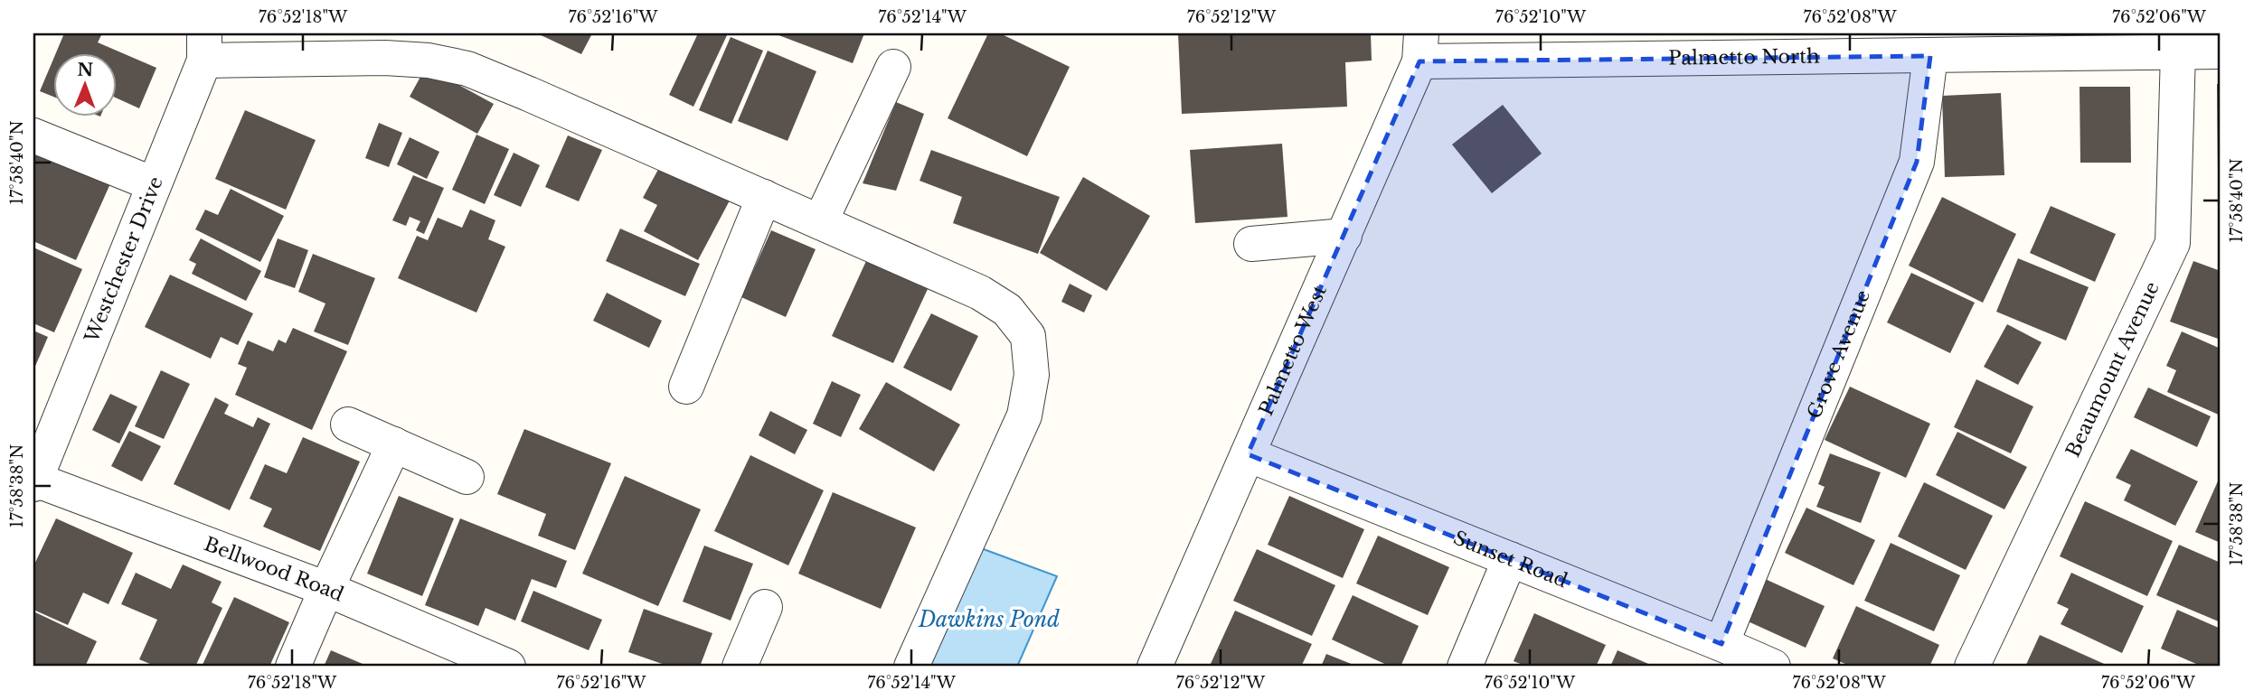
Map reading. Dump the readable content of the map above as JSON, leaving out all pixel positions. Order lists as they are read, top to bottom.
{
  "streets": {
    "street": [
      "Palmetto North",
      "Westchester Drive",
      "Palmetto West",
      "Grove Avenue",
      "Beaumount Avenue",
      "Sunset Road",
      "Bellwood Road"
    ]
  },
  "crossings": [
    ["Palmetto North", "Palmetto West"],
    ["Palmetto North", "Grove Avenue"],
    ["Palmetto North", "Beaumount Avenue"],
    ["Westchester Drive", "Bellwood Road"],
    ["Palmetto West", "Sunset Road"],
    ["Grove Avenue", "Sunset Road"]
  ],
  "water": ["Dawkins Pond"],
  "north": "top",
  "coordinates": [
    "76°52'18\"W",
    "76°52'16\"W",
    "76°52'14\"W",
    "76°52'12\"W",
    "76°52'10\"W",
    "76°52'08\"W",
    "76°52'06\"W",
    "17°58'40\"N",
    "17°58'38\"N"
  ]
}
